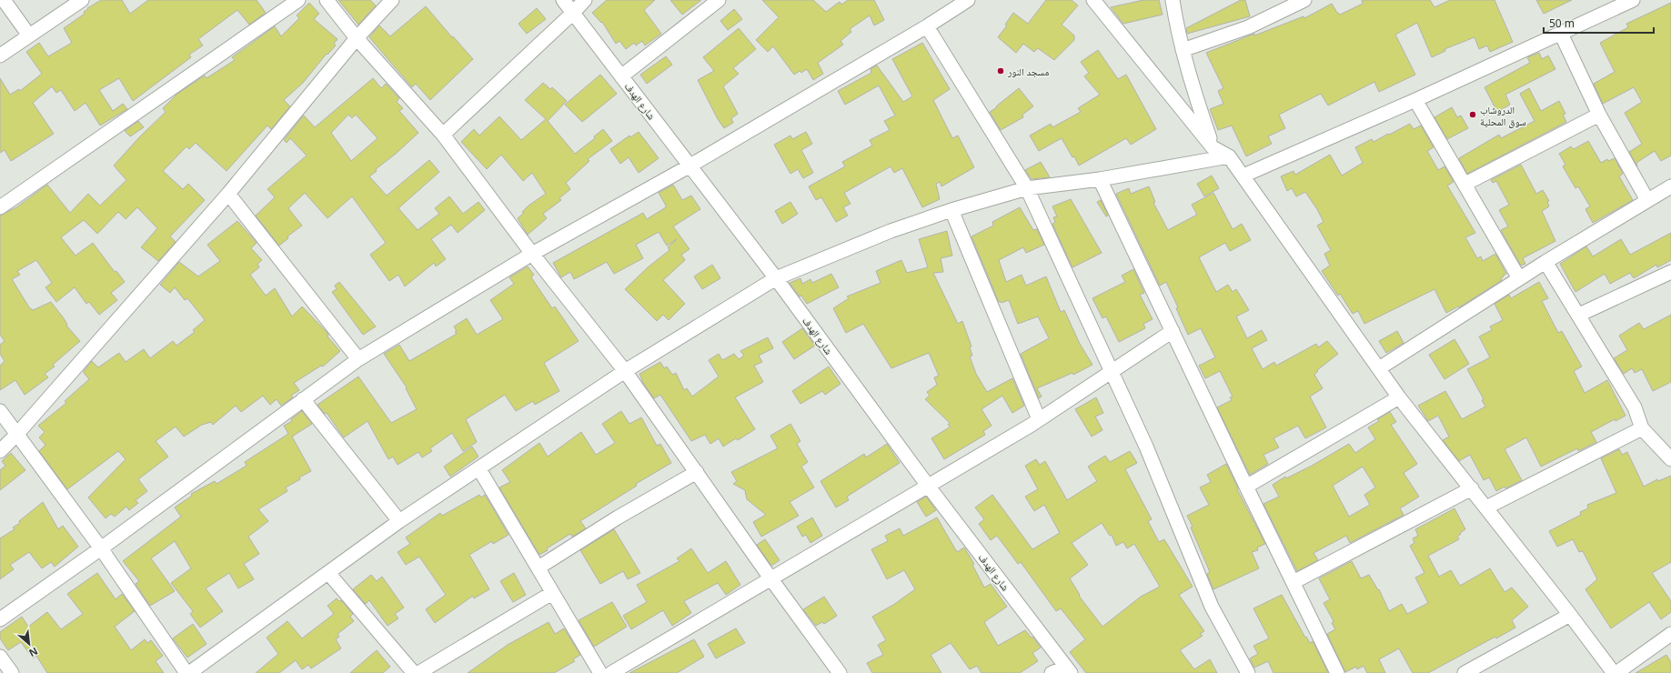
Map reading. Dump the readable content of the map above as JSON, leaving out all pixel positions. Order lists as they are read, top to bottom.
{
  "streets": {
    "street": ["شارع الهدف"]
  },
  "places": ["مسجد النور", "الدروشاب سوق المحلية"],
  "scale_bar": "50 m",
  "north": "bottom right"
}
